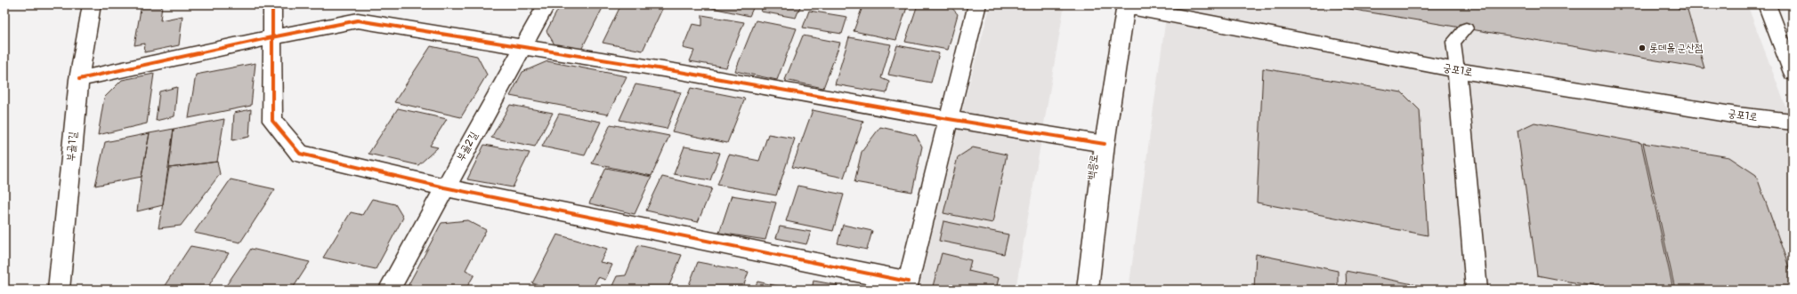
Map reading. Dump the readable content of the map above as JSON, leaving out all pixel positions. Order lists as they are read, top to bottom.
{
  "streets": {
    "street": [
      "궁포1로",
      "부골1길",
      "부골2길",
      "백릉로"
    ]
  },
  "crossings": [
    ["궁포1로", "백릉로"]
  ],
  "places": ["롯데몰 군산점"]
}
